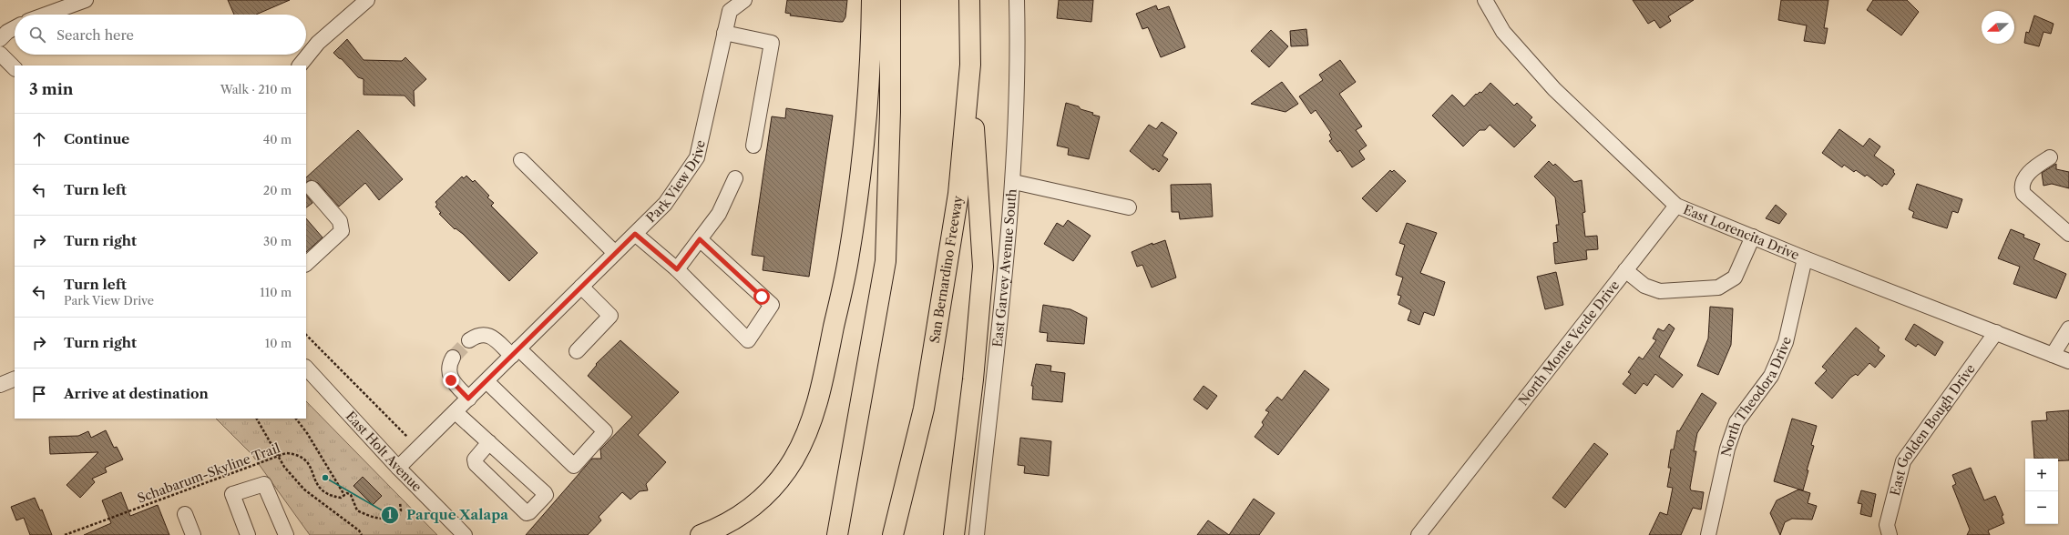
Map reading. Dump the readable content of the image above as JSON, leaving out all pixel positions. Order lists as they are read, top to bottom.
{
  "streets": {
    "highway": ["San Bernardino Freeway"],
    "street": [
      "Park View Drive",
      "East Lorencita Drive",
      "East Garvey Avenue South",
      "North Monte Verde Drive",
      "North Theodora Drive",
      "East Golden Bough Drive",
      "East Holt Avenue"
    ],
    "path": ["Schabarum-Skyline Trail"]
  },
  "crossings": [
    ["Park View Drive", "East Holt Avenue"],
    ["East Lorencita Drive", "North Monte Verde Drive"],
    ["East Lorencita Drive", "North Theodora Drive"],
    ["East Lorencita Drive", "East Golden Bough Drive"]
  ],
  "places": ["Parque Xalapa"],
  "north": "left",
  "page": {
    "search": "Search here",
    "heading": ["3 min", "Walk · 210 m"],
    "list": [
      ["Continue", "40 m"],
      ["Turn left", "20 m"],
      ["Turn right", "30 m"],
      ["Turn left", "Park View Drive", "110 m"],
      ["Turn right", "10 m"],
      "Arrive at destination"
    ],
    "map_buttons": ["+", "−"]
  }
}
